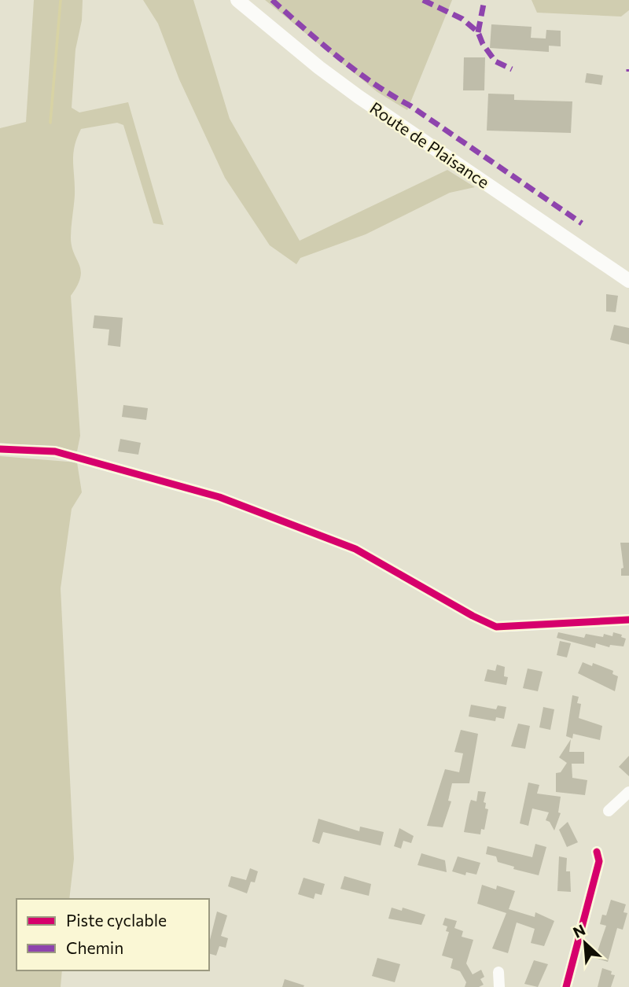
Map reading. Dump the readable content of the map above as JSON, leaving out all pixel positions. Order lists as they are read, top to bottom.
{
  "streets": {
    "main road": ["Route de Plaisance"]
  },
  "legend": ["Piste cyclable", "Chemin"],
  "north": "top left"
}
